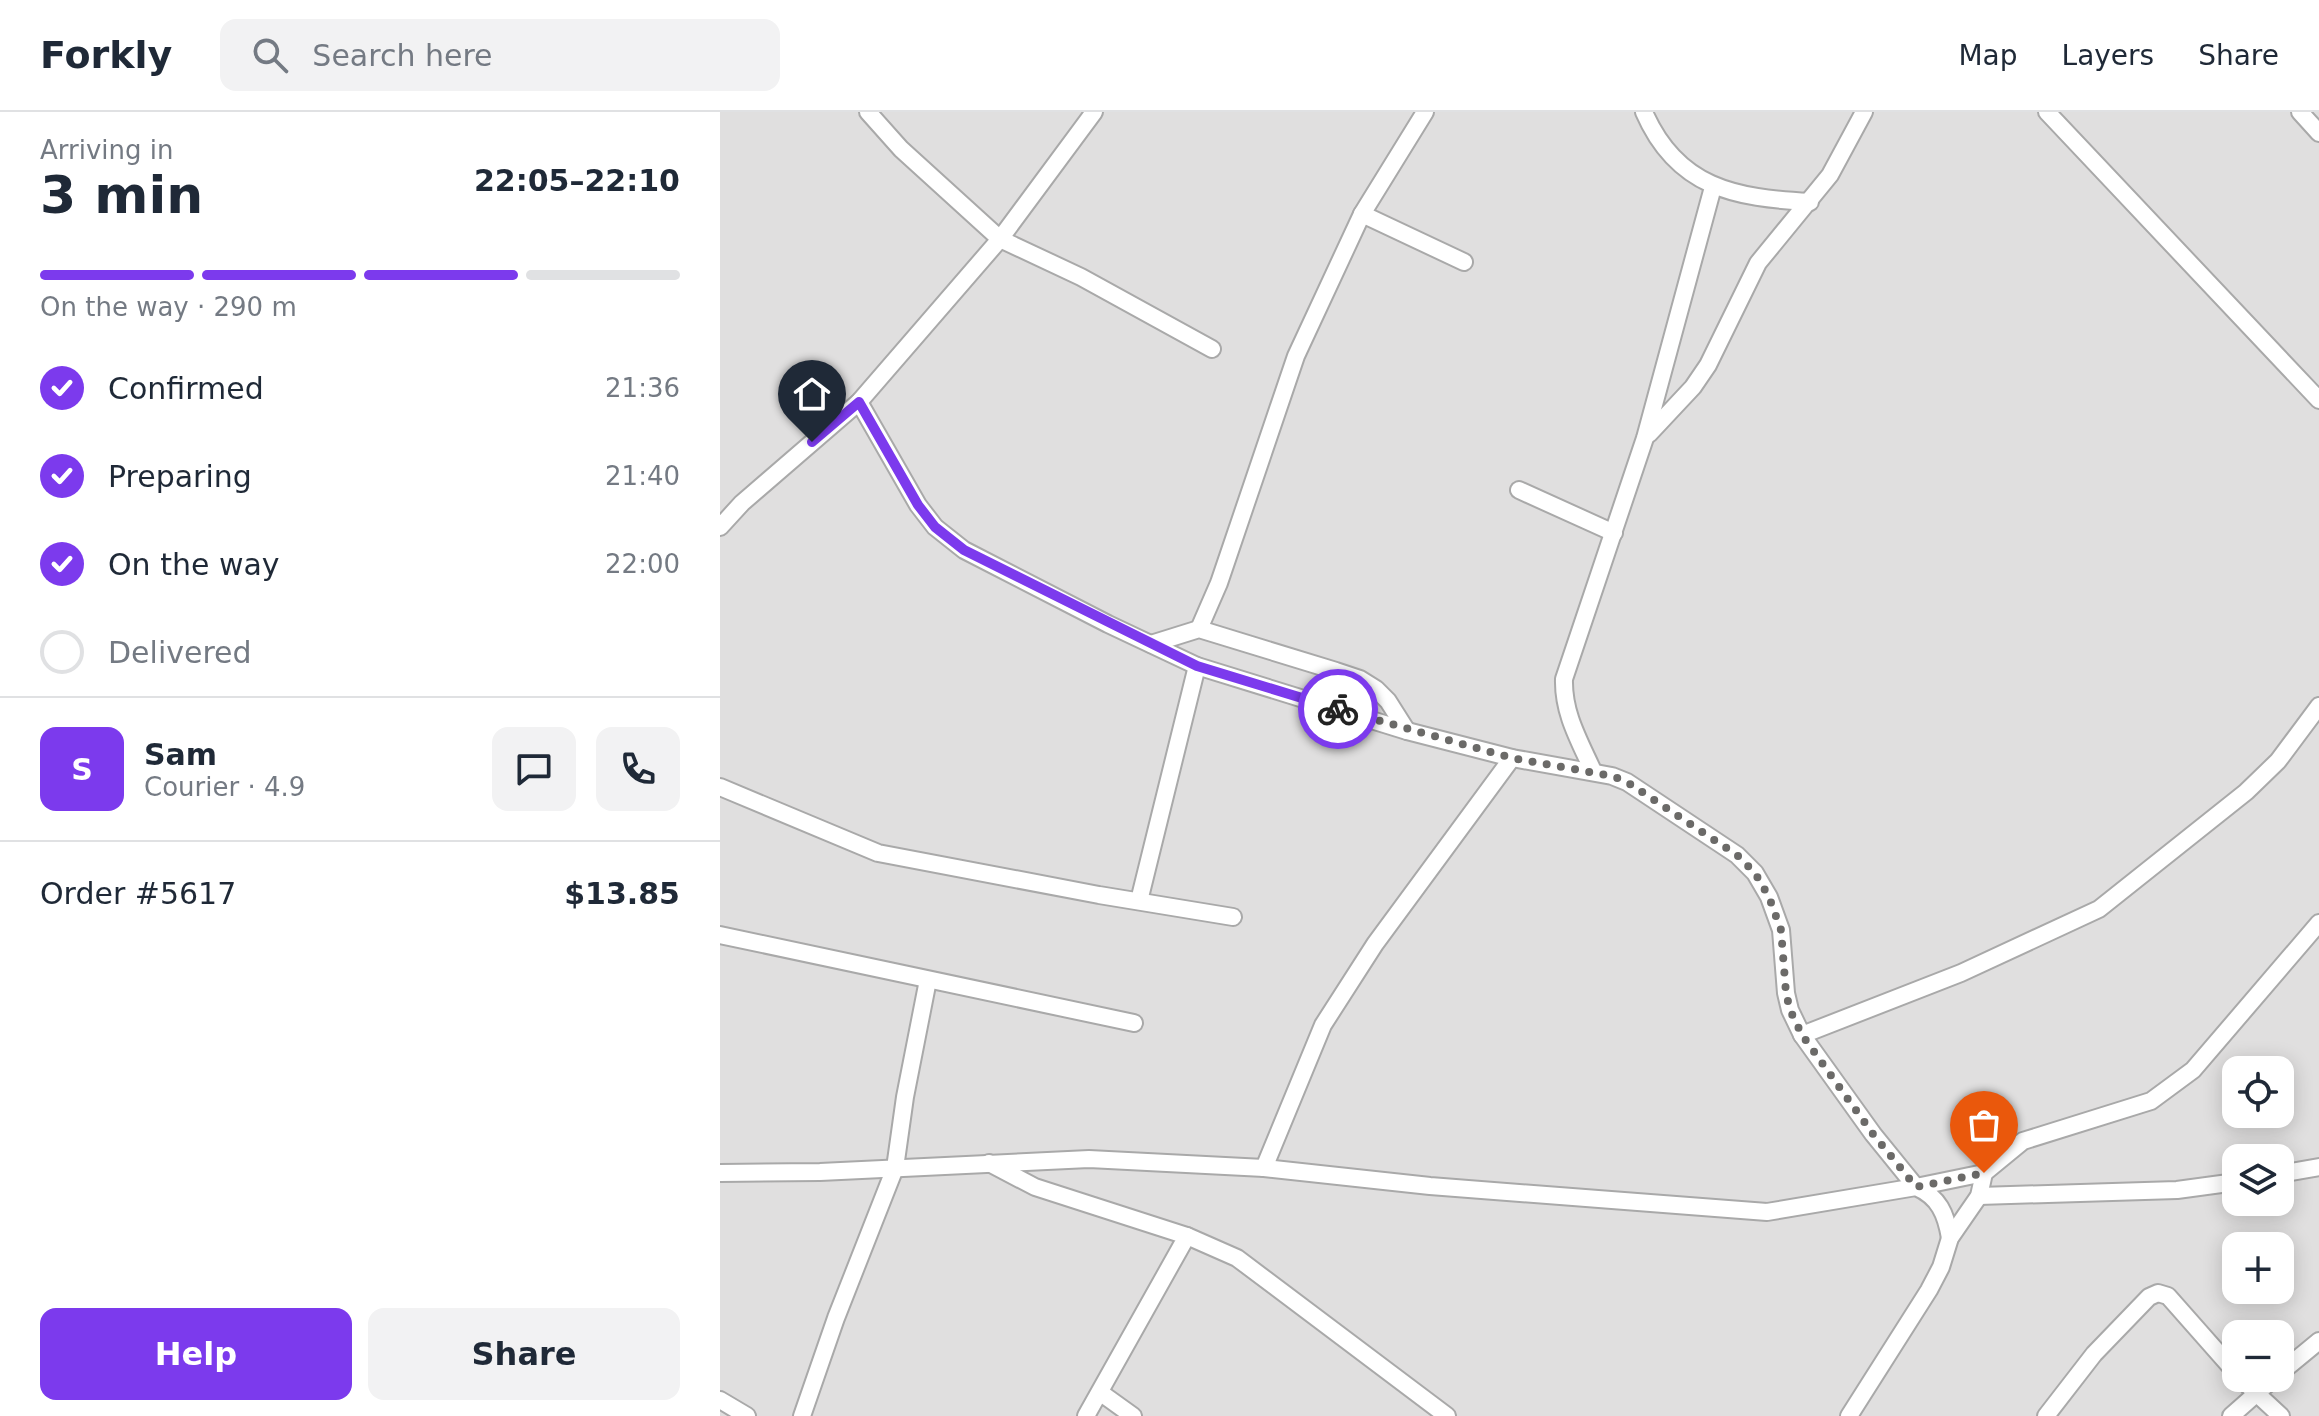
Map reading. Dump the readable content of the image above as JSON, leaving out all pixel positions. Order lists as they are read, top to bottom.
{
  "page": {
    "header": "Forkly",
    "search": "Search here",
    "nav": ["Map", "Layers", "Share"],
    "heading": ["3 min", "Arriving in", "22:05–22:10"],
    "panel": [
      "Sam",
      "Courier · 4.9",
      "Order #5617",
      "$13.85"
    ],
    "bar": "On the way · 290 m",
    "list": [
      ["Confirmed", "21:36"],
      ["Preparing", "21:40"],
      ["On the way", "22:00"],
      "Delivered"
    ],
    "round": "S",
    "map_buttons": ["+", "−"],
    "buttons": ["Help", "Share"]
  }
}
